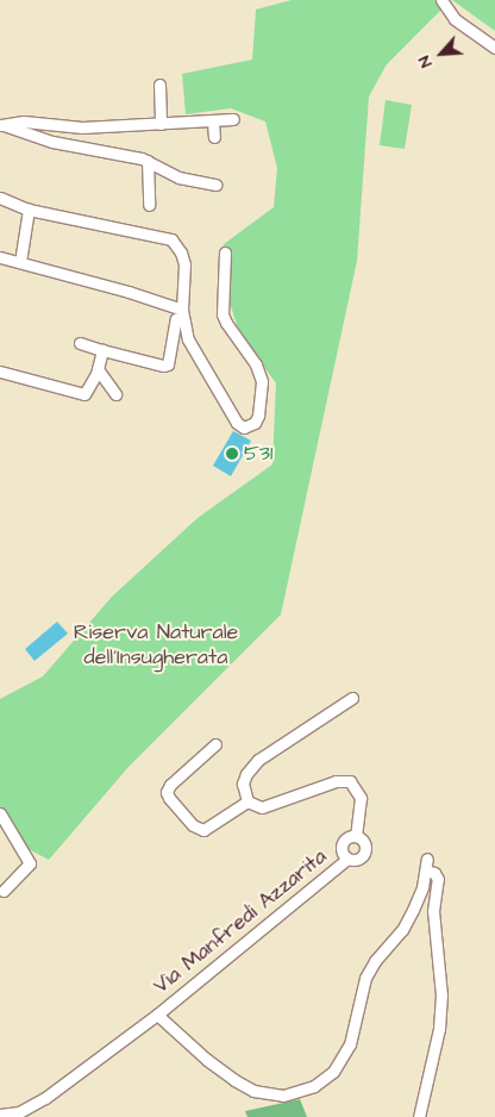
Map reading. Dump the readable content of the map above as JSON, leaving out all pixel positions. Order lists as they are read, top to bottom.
{
  "streets": {
    "street": ["Via Manfredi Azzarita"]
  },
  "parks": ["Riserva Naturale dell'Insugherata"],
  "places": ["531"],
  "north": "bottom left"
}
